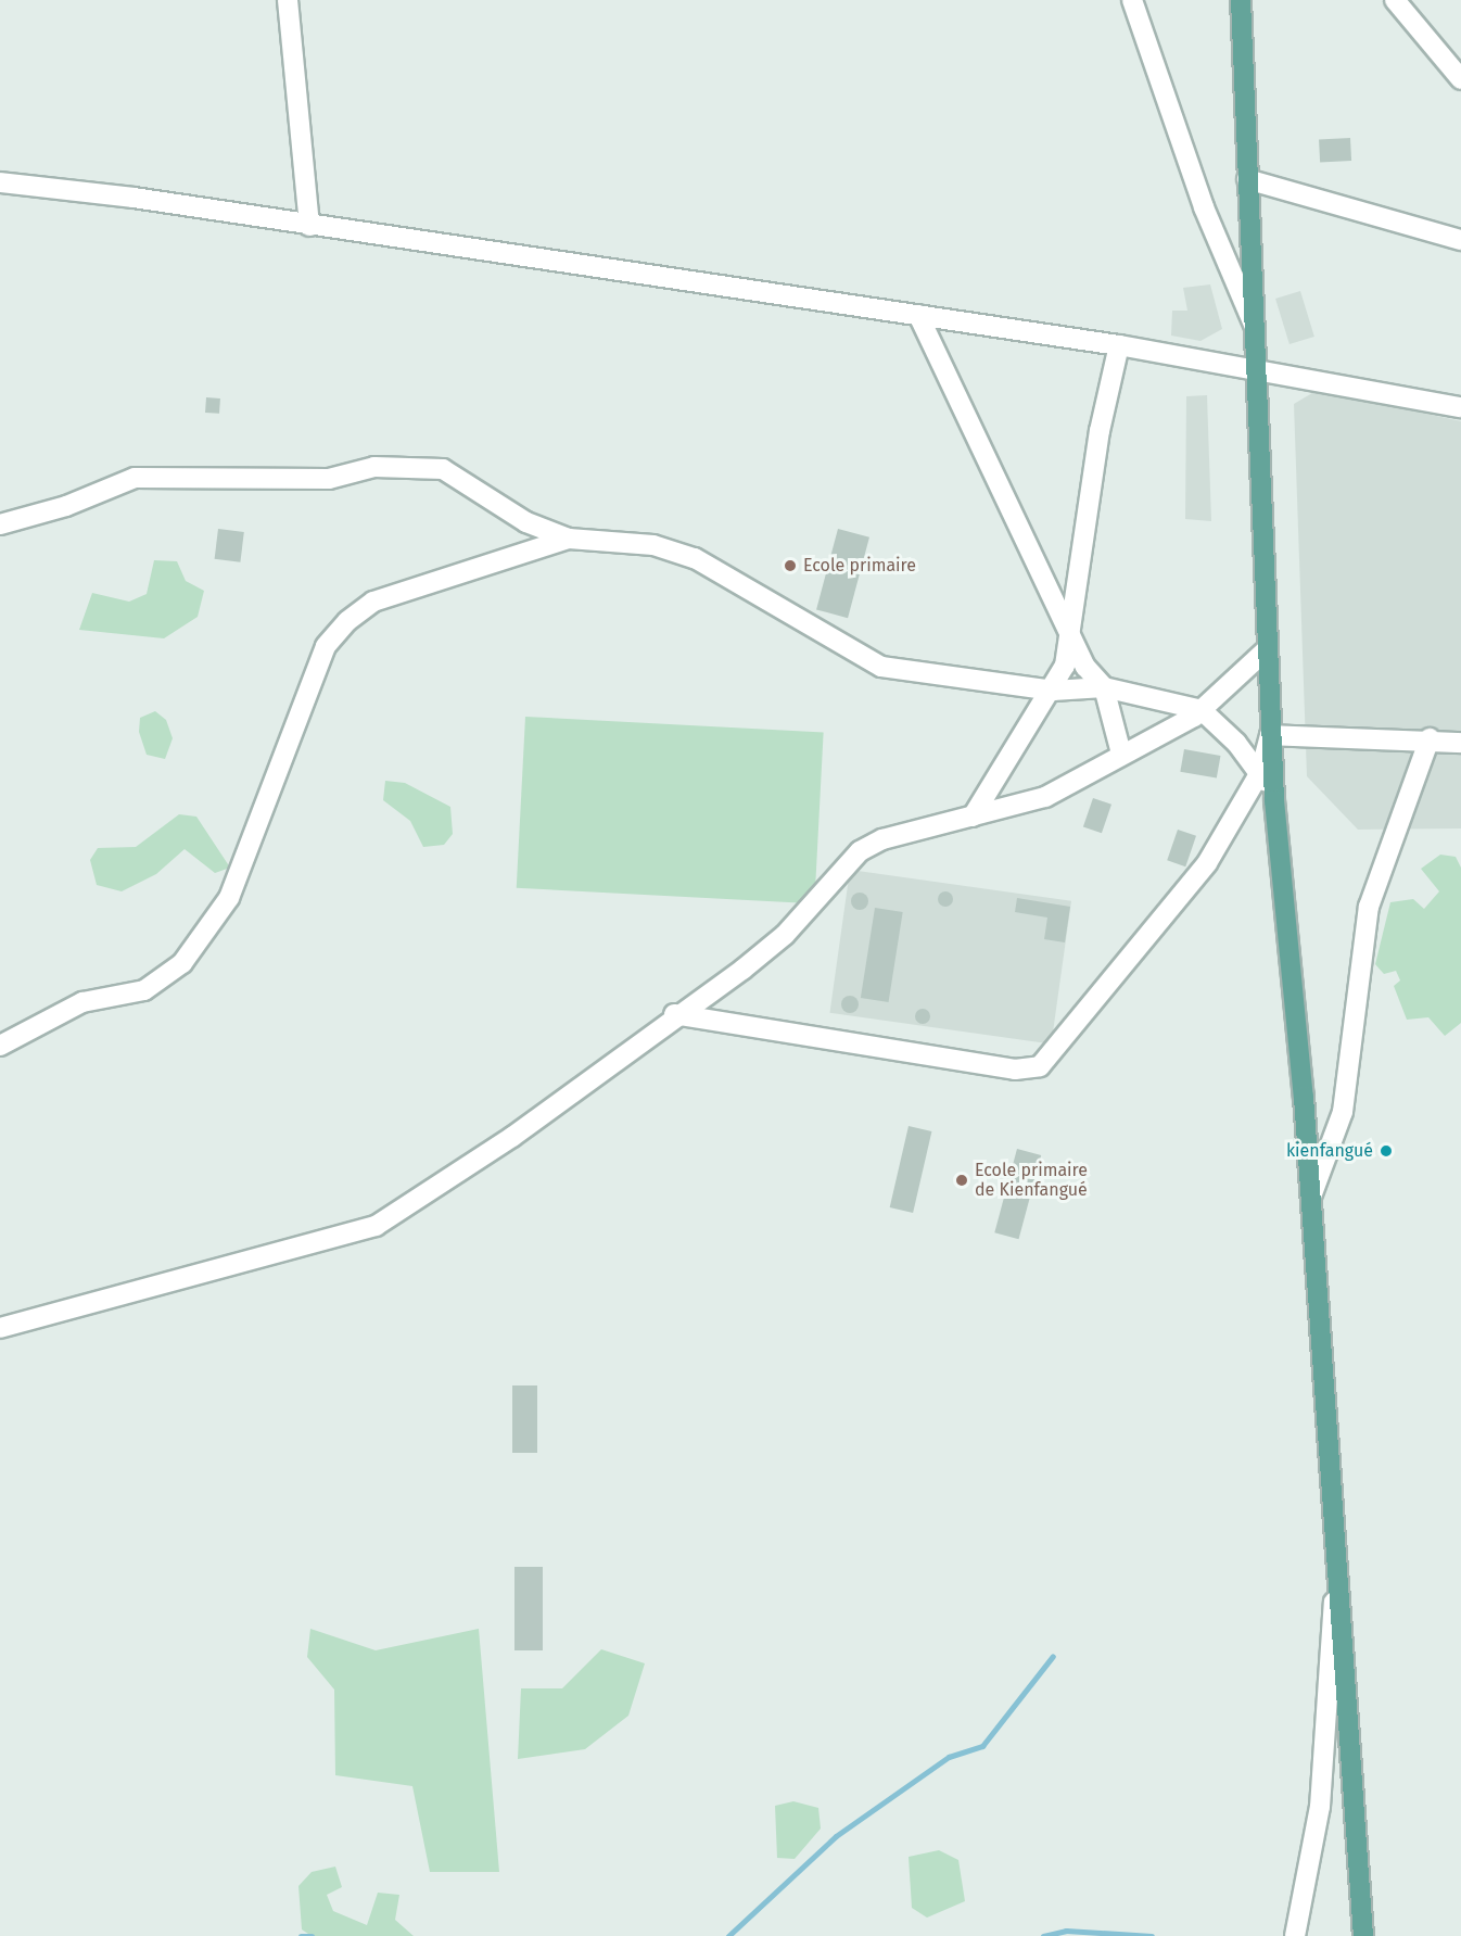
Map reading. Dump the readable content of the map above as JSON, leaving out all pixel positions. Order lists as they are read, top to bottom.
{
  "places": ["Ecole primaire", "kienfangué", "Ecole primaire de Kienfangué"]
}
